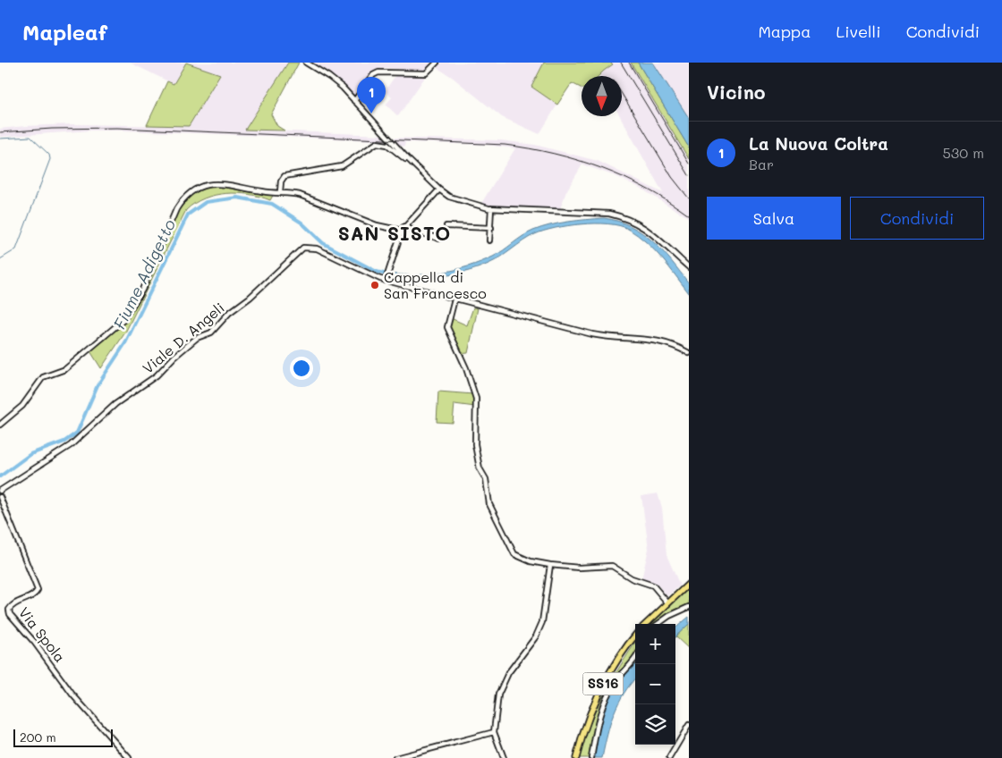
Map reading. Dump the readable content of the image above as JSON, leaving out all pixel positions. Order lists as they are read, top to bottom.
{
  "streets": {
    "main road": ["SS16"],
    "street": ["Viale D. Angeli", "Via Spola"]
  },
  "districts": ["SAN SISTO"],
  "water": ["Fiume Adigetto"],
  "places": ["Cappella di San Francesco"],
  "scale_bar": "200 m",
  "north": "bottom",
  "page": {
    "header": "Mapleaf",
    "nav": ["Mappa", "Livelli", "Condividi"],
    "heading": "Vicino",
    "pins": "1",
    "list": [
      {
        "mark": "1",
        "name": "La Nuova Coltra",
        "note": "Bar",
        "value": "530 m"
      }
    ],
    "buttons": ["Salva", "Condividi"],
    "map_buttons": ["+", "−"],
    "scale": "200 m"
  }
}
